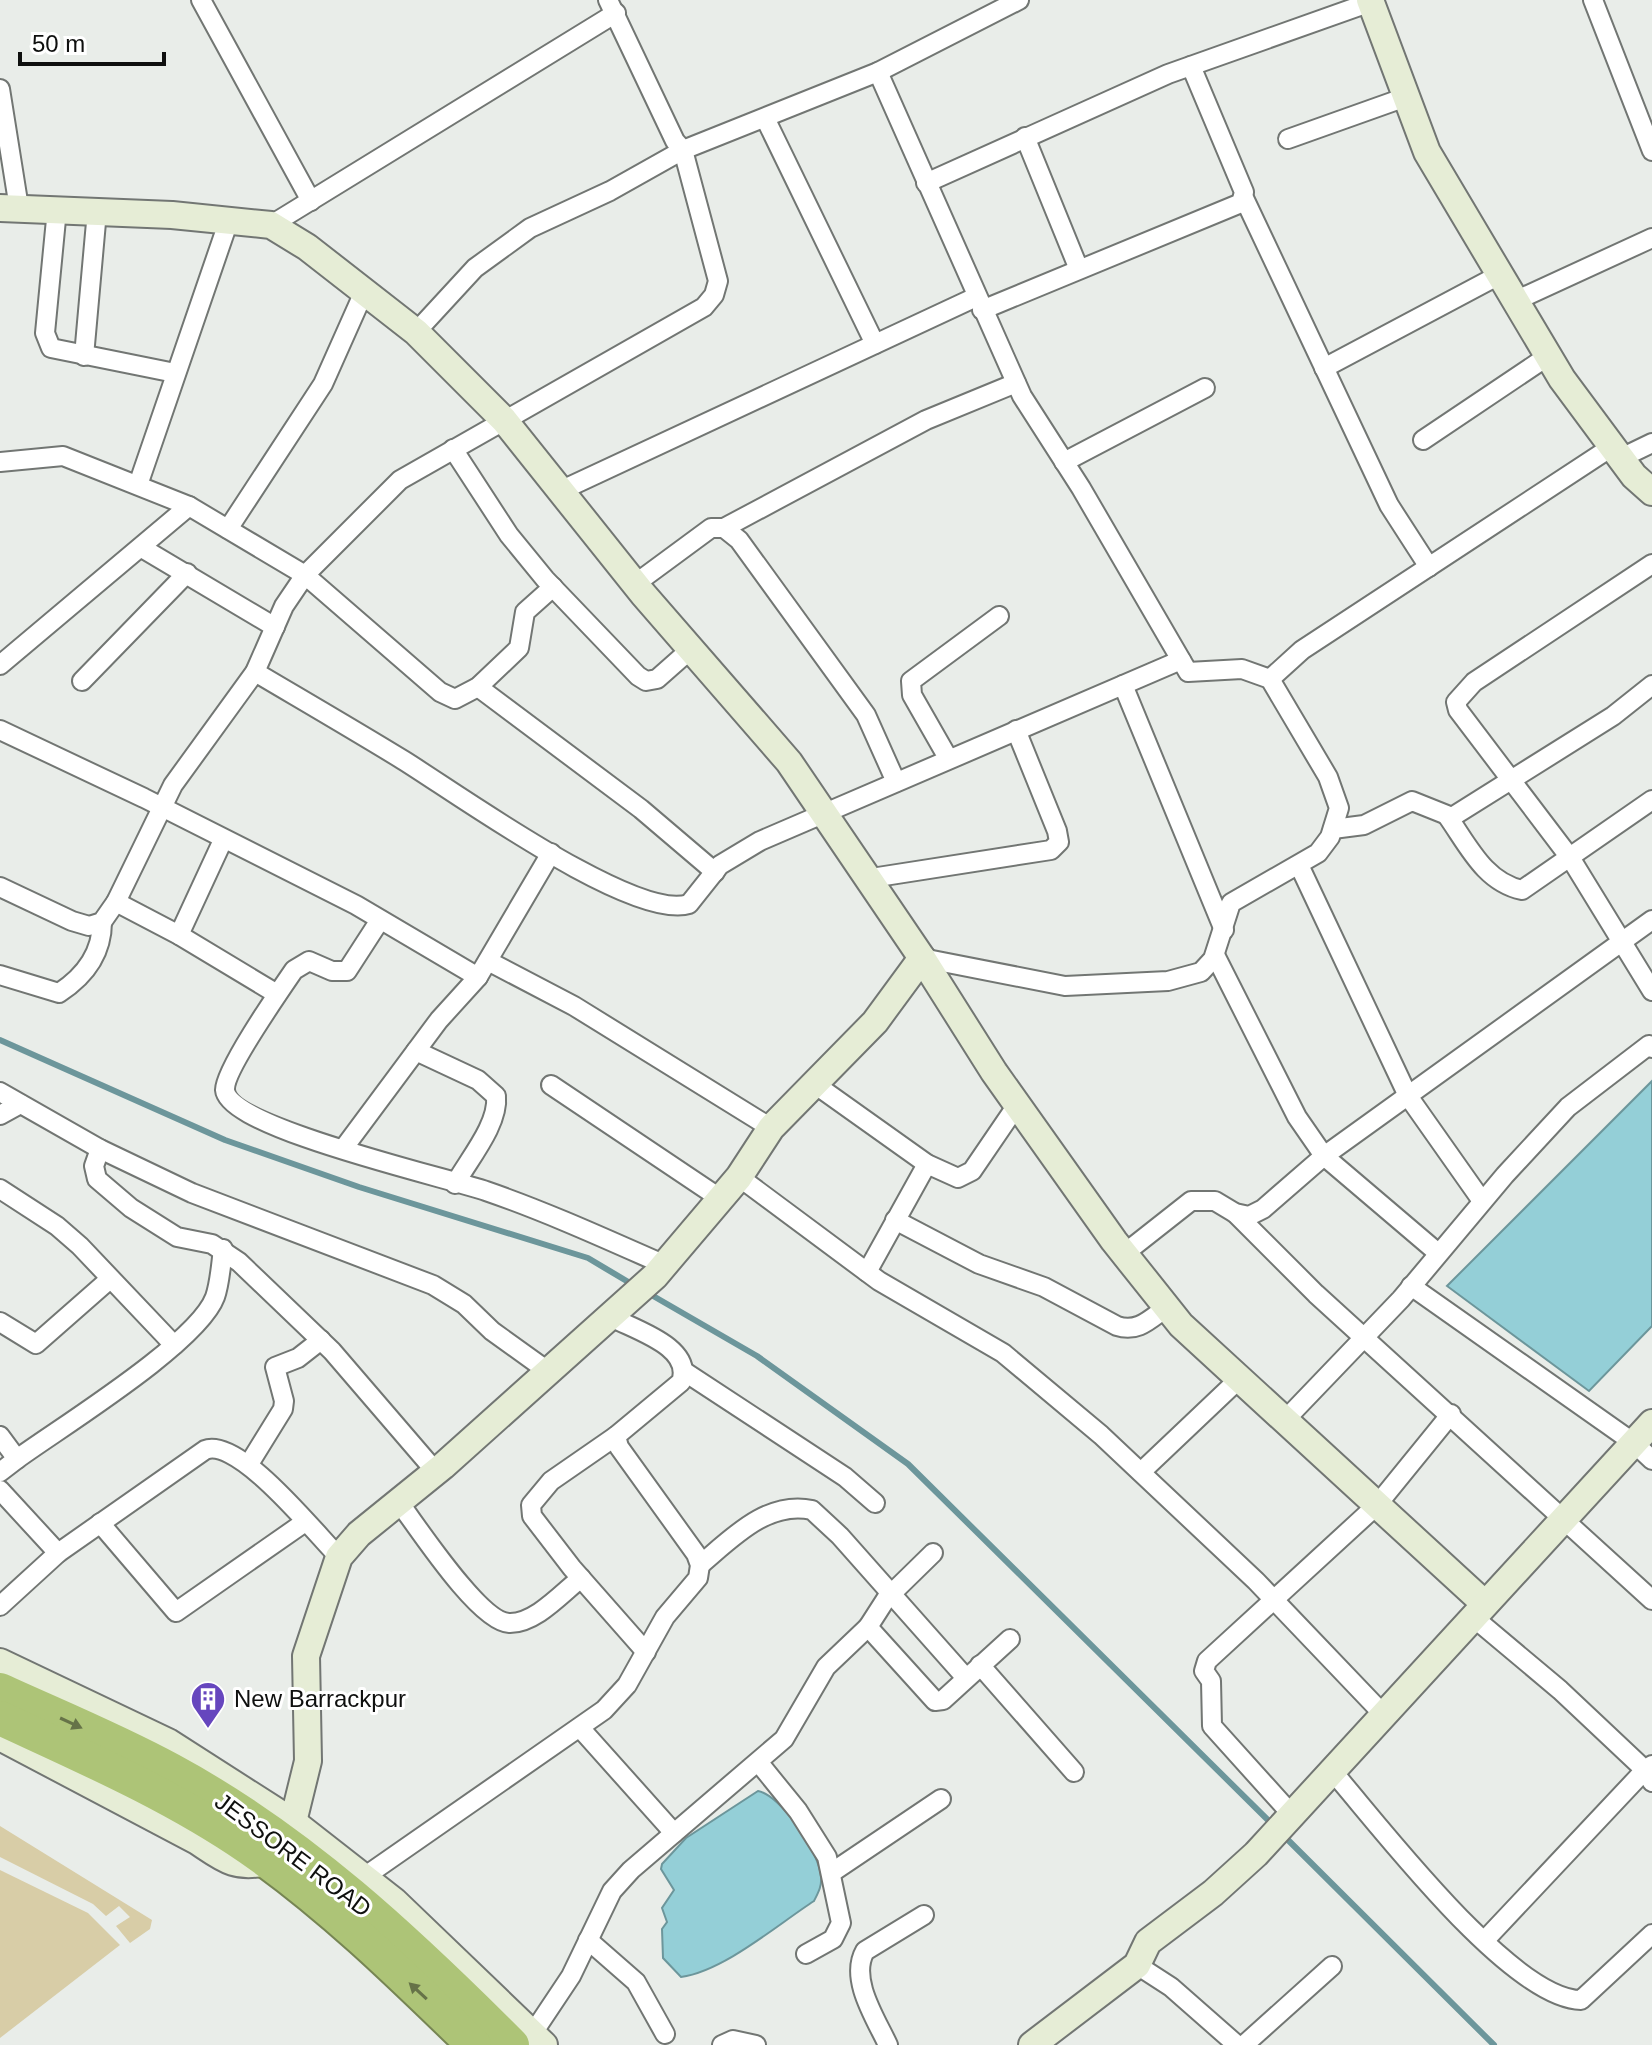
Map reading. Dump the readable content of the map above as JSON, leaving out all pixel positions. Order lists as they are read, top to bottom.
{
  "streets": {
    "highway": ["JESSORE ROAD"]
  },
  "places": {
    "building": ["New Barrackpur"]
  },
  "scale_bar": "50 m"
}
